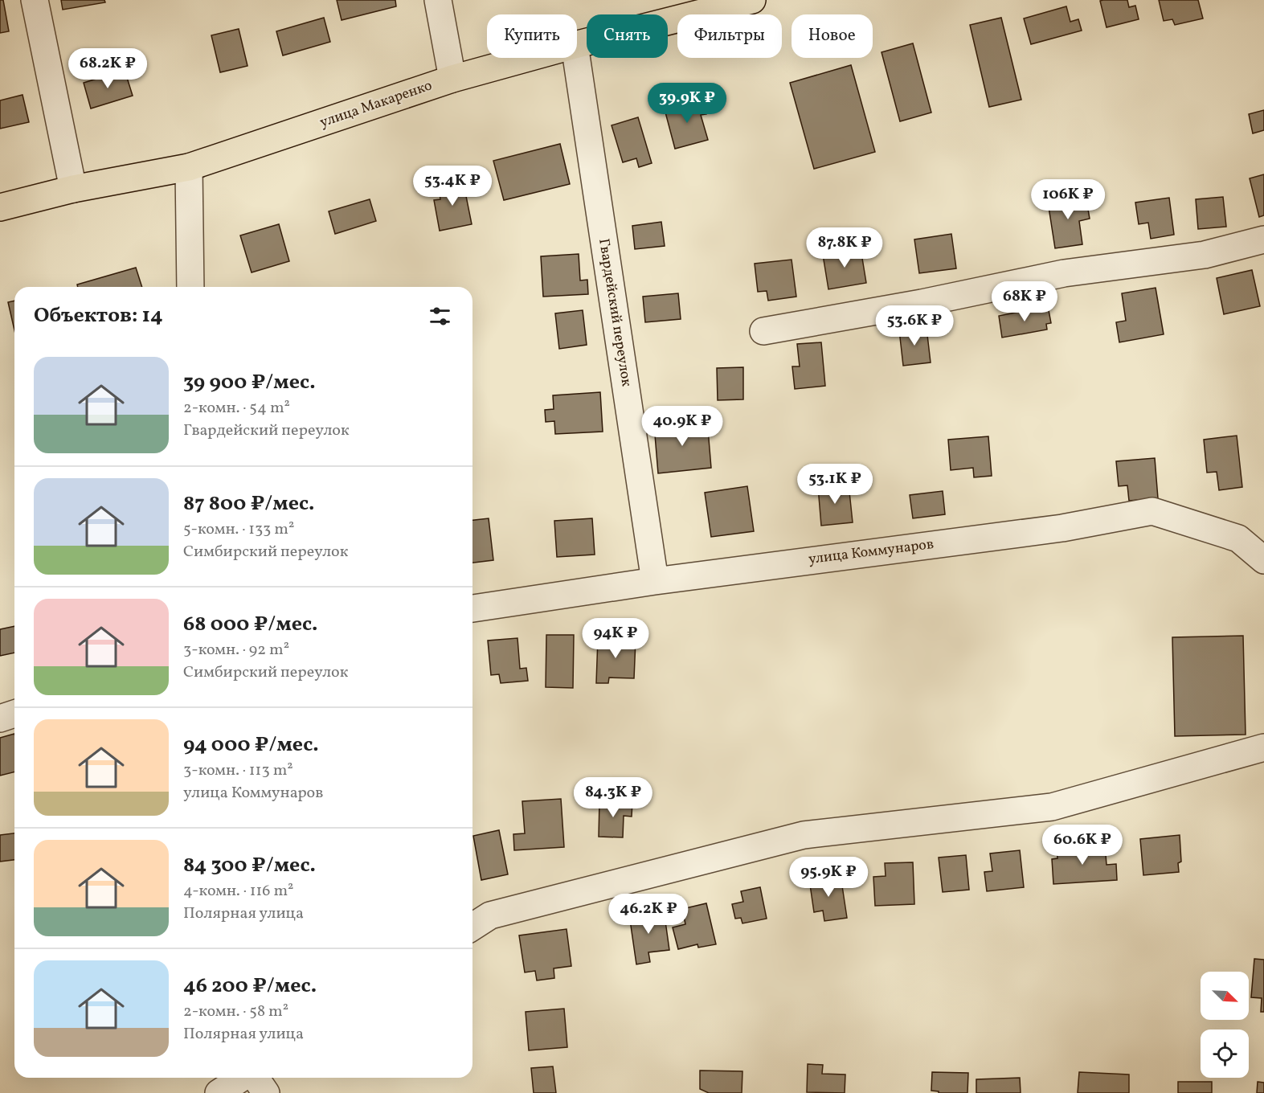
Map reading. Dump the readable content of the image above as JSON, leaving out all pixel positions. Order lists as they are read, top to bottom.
{
  "streets": {
    "main road": ["улица Макаренко"],
    "street": ["Гвардейский переулок", "улица Коммунаров"]
  },
  "crossings": [
    ["Гвардейский переулок", "улица Коммунаров"]
  ],
  "north": "bottom right",
  "page": {
    "chip": [
      "Купить",
      "Снять",
      "Фильтры",
      "Новое"
    ],
    "price": [
      "68.2K ₽",
      "39.9K ₽",
      "53.4K ₽",
      "106K ₽",
      "87.8K ₽",
      "68K ₽",
      "53.6K ₽",
      "40.9K ₽",
      "53.1K ₽",
      "94K ₽",
      "84.3K ₽",
      "60.6K ₽",
      "95.9K ₽",
      "46.2K ₽"
    ],
    "heading": "Объектов: 14",
    "list": [
      {
        "name": "39 900 ₽/мес.",
        "note": "2-комн. · 54 m² · Гвардейский переулок"
      },
      {
        "name": "87 800 ₽/мес.",
        "note": "5-комн. · 133 m² · Симбирский переулок"
      },
      {
        "name": "68 000 ₽/мес.",
        "note": "3-комн. · 92 m² · Симбирский переулок"
      },
      {
        "name": "94 000 ₽/мес.",
        "note": "3-комн. · 113 m² · улица Коммунаров"
      },
      {
        "name": "84 300 ₽/мес.",
        "note": "4-комн. · 116 m² · Полярная улица"
      },
      {
        "name": "46 200 ₽/мес.",
        "note": "2-комн. · 58 m² · Полярная улица"
      }
    ]
  }
}
